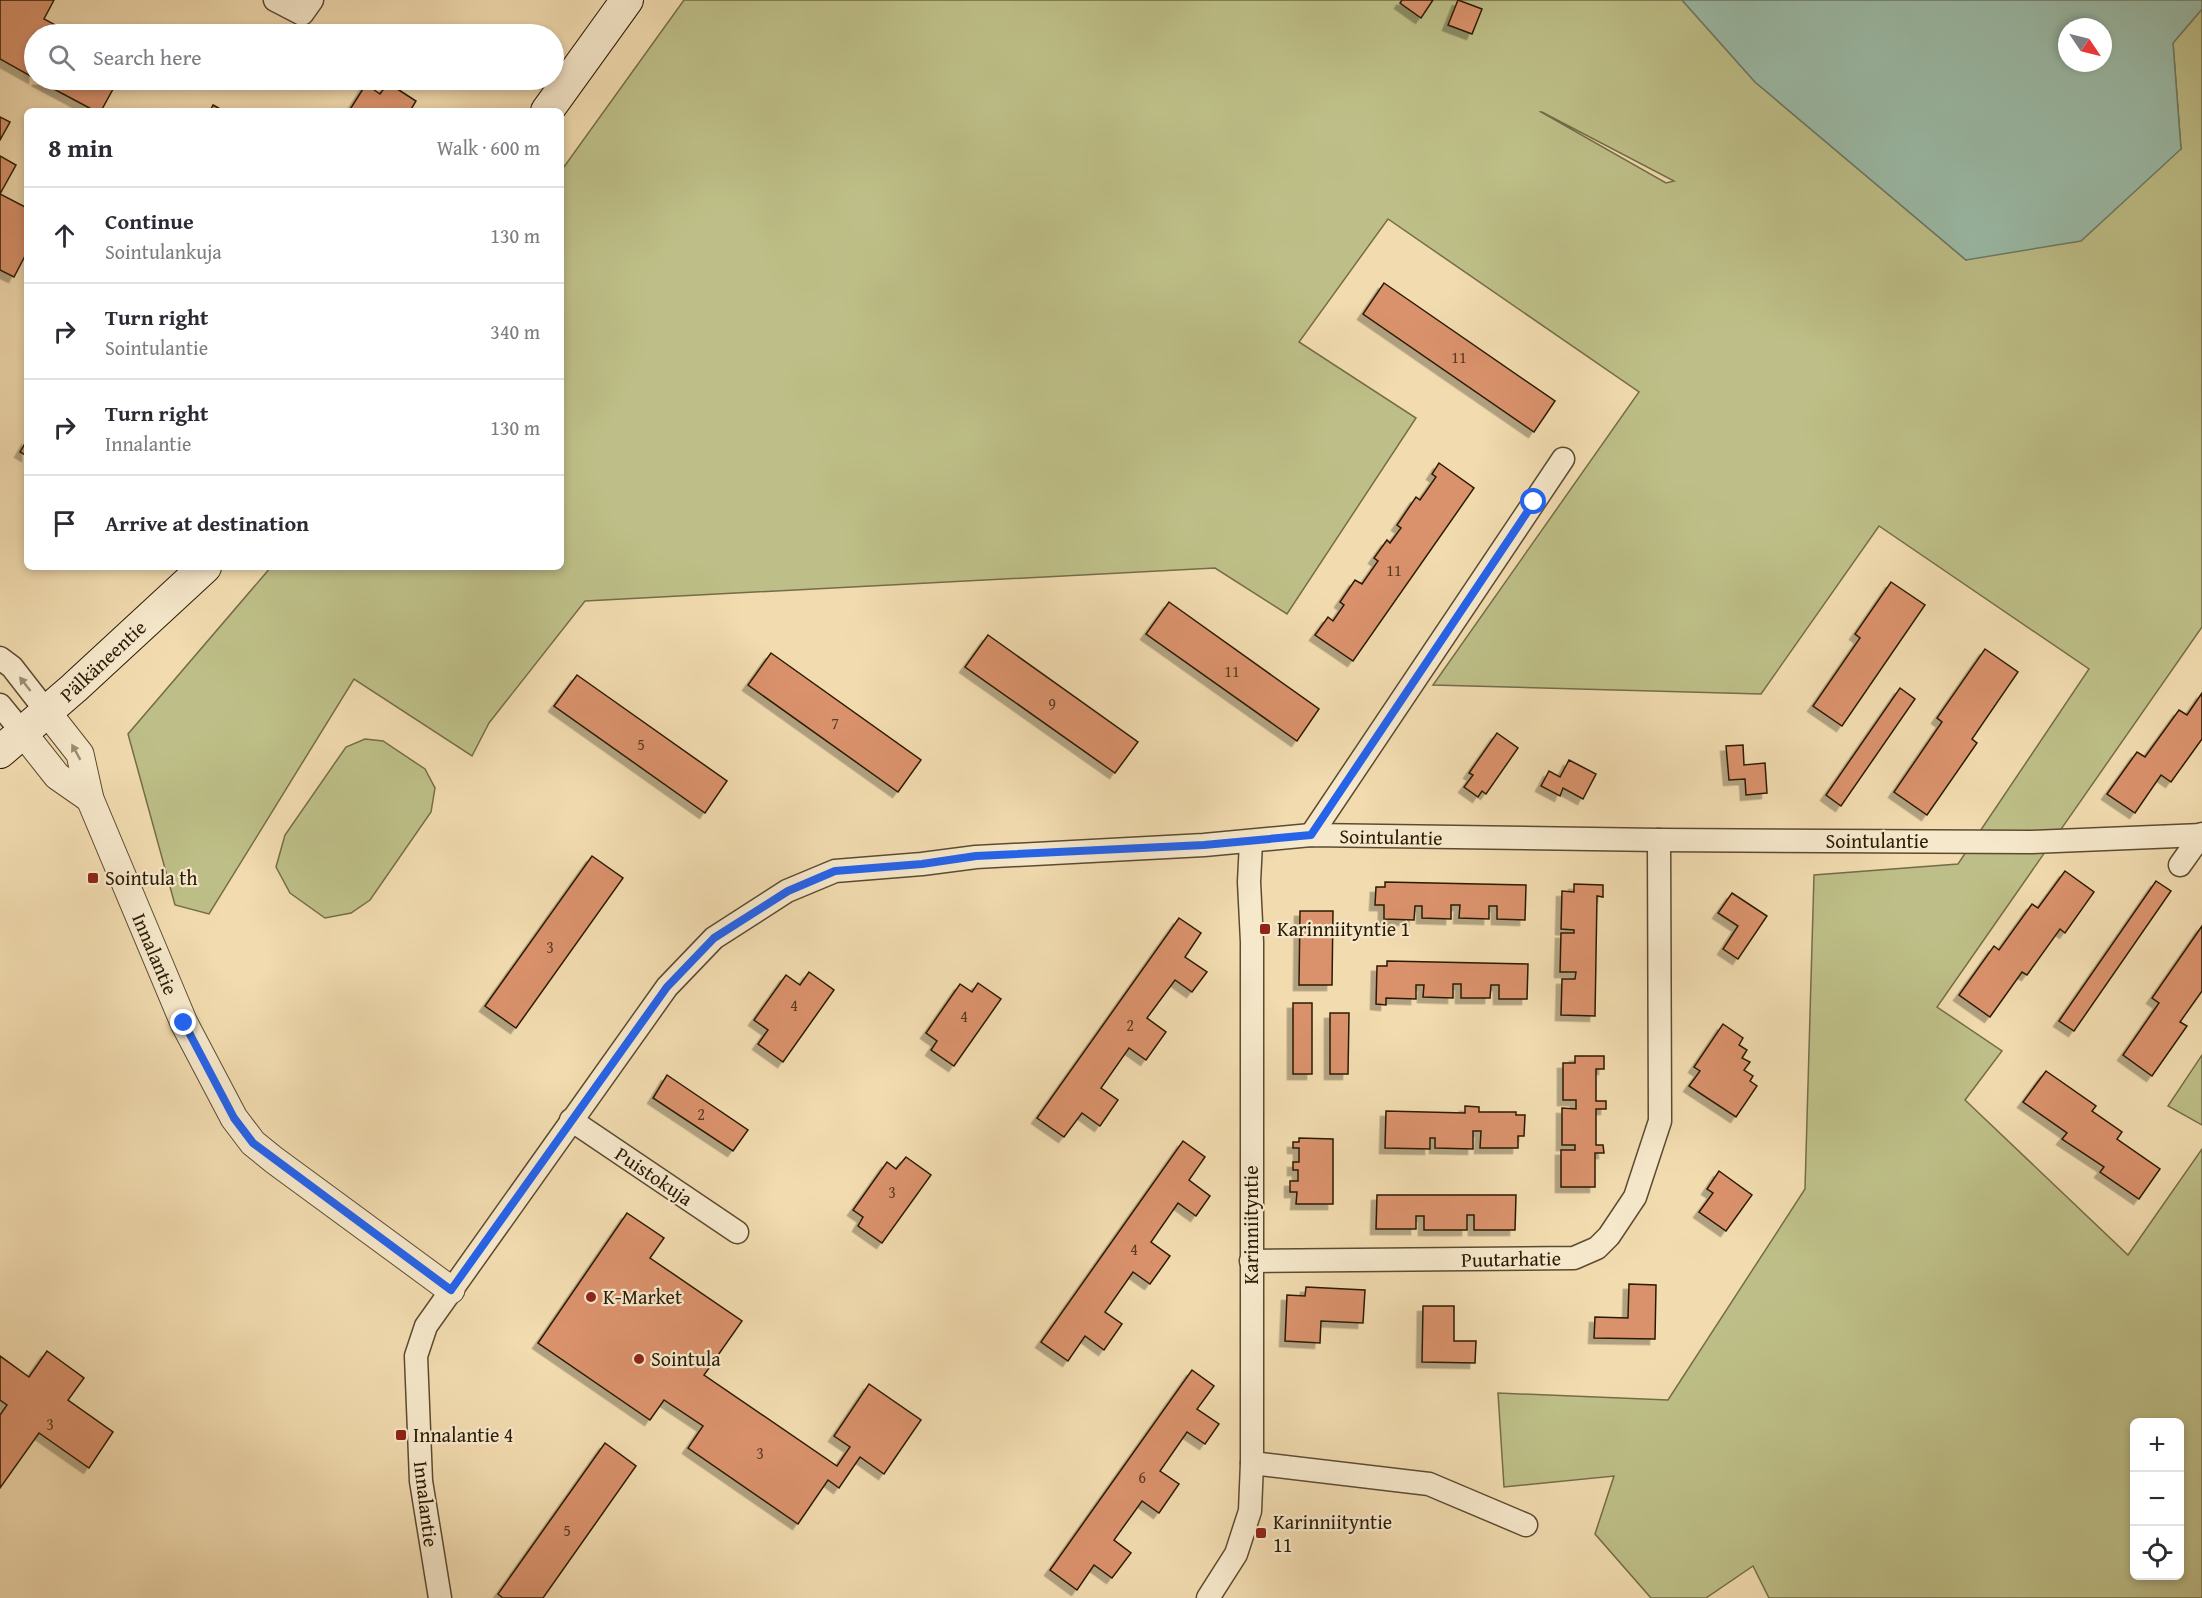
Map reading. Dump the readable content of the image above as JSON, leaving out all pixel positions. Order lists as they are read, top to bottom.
{
  "streets": {
    "main road": ["Pälkäneentie"],
    "street": [
      "Sointulantie",
      "Innalantie",
      "Puistokuja",
      "Karinniityntie",
      "Puutarhatie"
    ]
  },
  "crossings": [
    ["Pälkäneentie", "Innalantie"],
    ["Sointulantie", "Innalantie"],
    ["Sointulantie", "Puistokuja"],
    ["Sointulantie", "Karinniityntie"],
    ["Sointulantie", "Puutarhatie"],
    ["Karinniityntie", "Puutarhatie"]
  ],
  "places": {
    "transit": [
      "Sointula th",
      "Karinniityntie 1",
      "Innalantie 4",
      "Karinniityntie 11"
    ],
    "other": ["K-Market", "Sointula"]
  },
  "house_numbers": [
    "11",
    "11",
    "11",
    "9",
    "7",
    "5",
    "3",
    "4",
    "4",
    "2",
    "2",
    "3",
    "4",
    "3",
    "3",
    "6",
    "5"
  ],
  "north": "bottom right",
  "page": {
    "search": "Search here",
    "heading": ["8 min", "Walk · 600 m"],
    "list": [
      ["Continue", "Sointulankuja", "130 m"],
      ["Turn right", "Sointulantie", "340 m"],
      ["Turn right", "Innalantie", "130 m"],
      "Arrive at destination"
    ],
    "map_buttons": ["+", "−"]
  }
}
